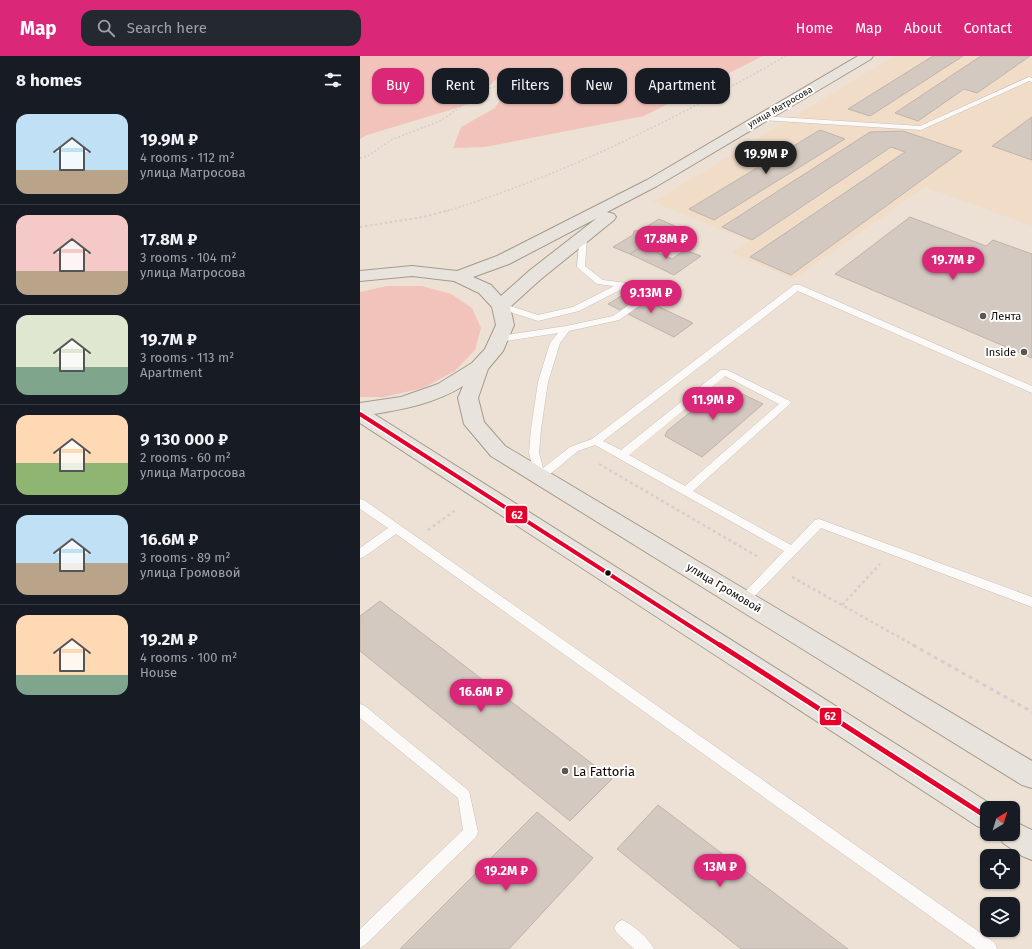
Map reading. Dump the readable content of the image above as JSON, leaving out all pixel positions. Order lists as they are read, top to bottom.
{
  "streets": {
    "main road": ["улица Матросова", "улица Громовой"]
  },
  "places": ["Лента", "Inside", "La Fattoria"],
  "lines": ["transit line 62"],
  "north": "top right",
  "page": {
    "header": "Map",
    "search": "Search here",
    "nav": [
      "Home",
      "Map",
      "About",
      "Contact"
    ],
    "heading": "8 homes",
    "chip": [
      "Buy",
      "Rent",
      "Filters",
      "New",
      "Apartment"
    ],
    "list": [
      {
        "name": "19.9M ₽",
        "note": "4 rooms · 112 m² · улица Матросова"
      },
      {
        "name": "17.8M ₽",
        "note": "3 rooms · 104 m² · улица Матросова"
      },
      {
        "name": "19.7M ₽",
        "note": "3 rooms · 113 m² · Apartment"
      },
      {
        "name": "9 130 000 ₽",
        "note": "2 rooms · 60 m² · улица Матросова"
      },
      {
        "name": "16.6M ₽",
        "note": "3 rooms · 89 m² · улица Громовой"
      },
      {
        "name": "19.2M ₽",
        "note": "4 rooms · 100 m² · House"
      }
    ],
    "price": [
      "19.9M ₽",
      "17.8M ₽",
      "19.7M ₽",
      "9.13M ₽",
      "11.9M ₽",
      "16.6M ₽",
      "13M ₽",
      "19.2M ₽"
    ]
  }
}
